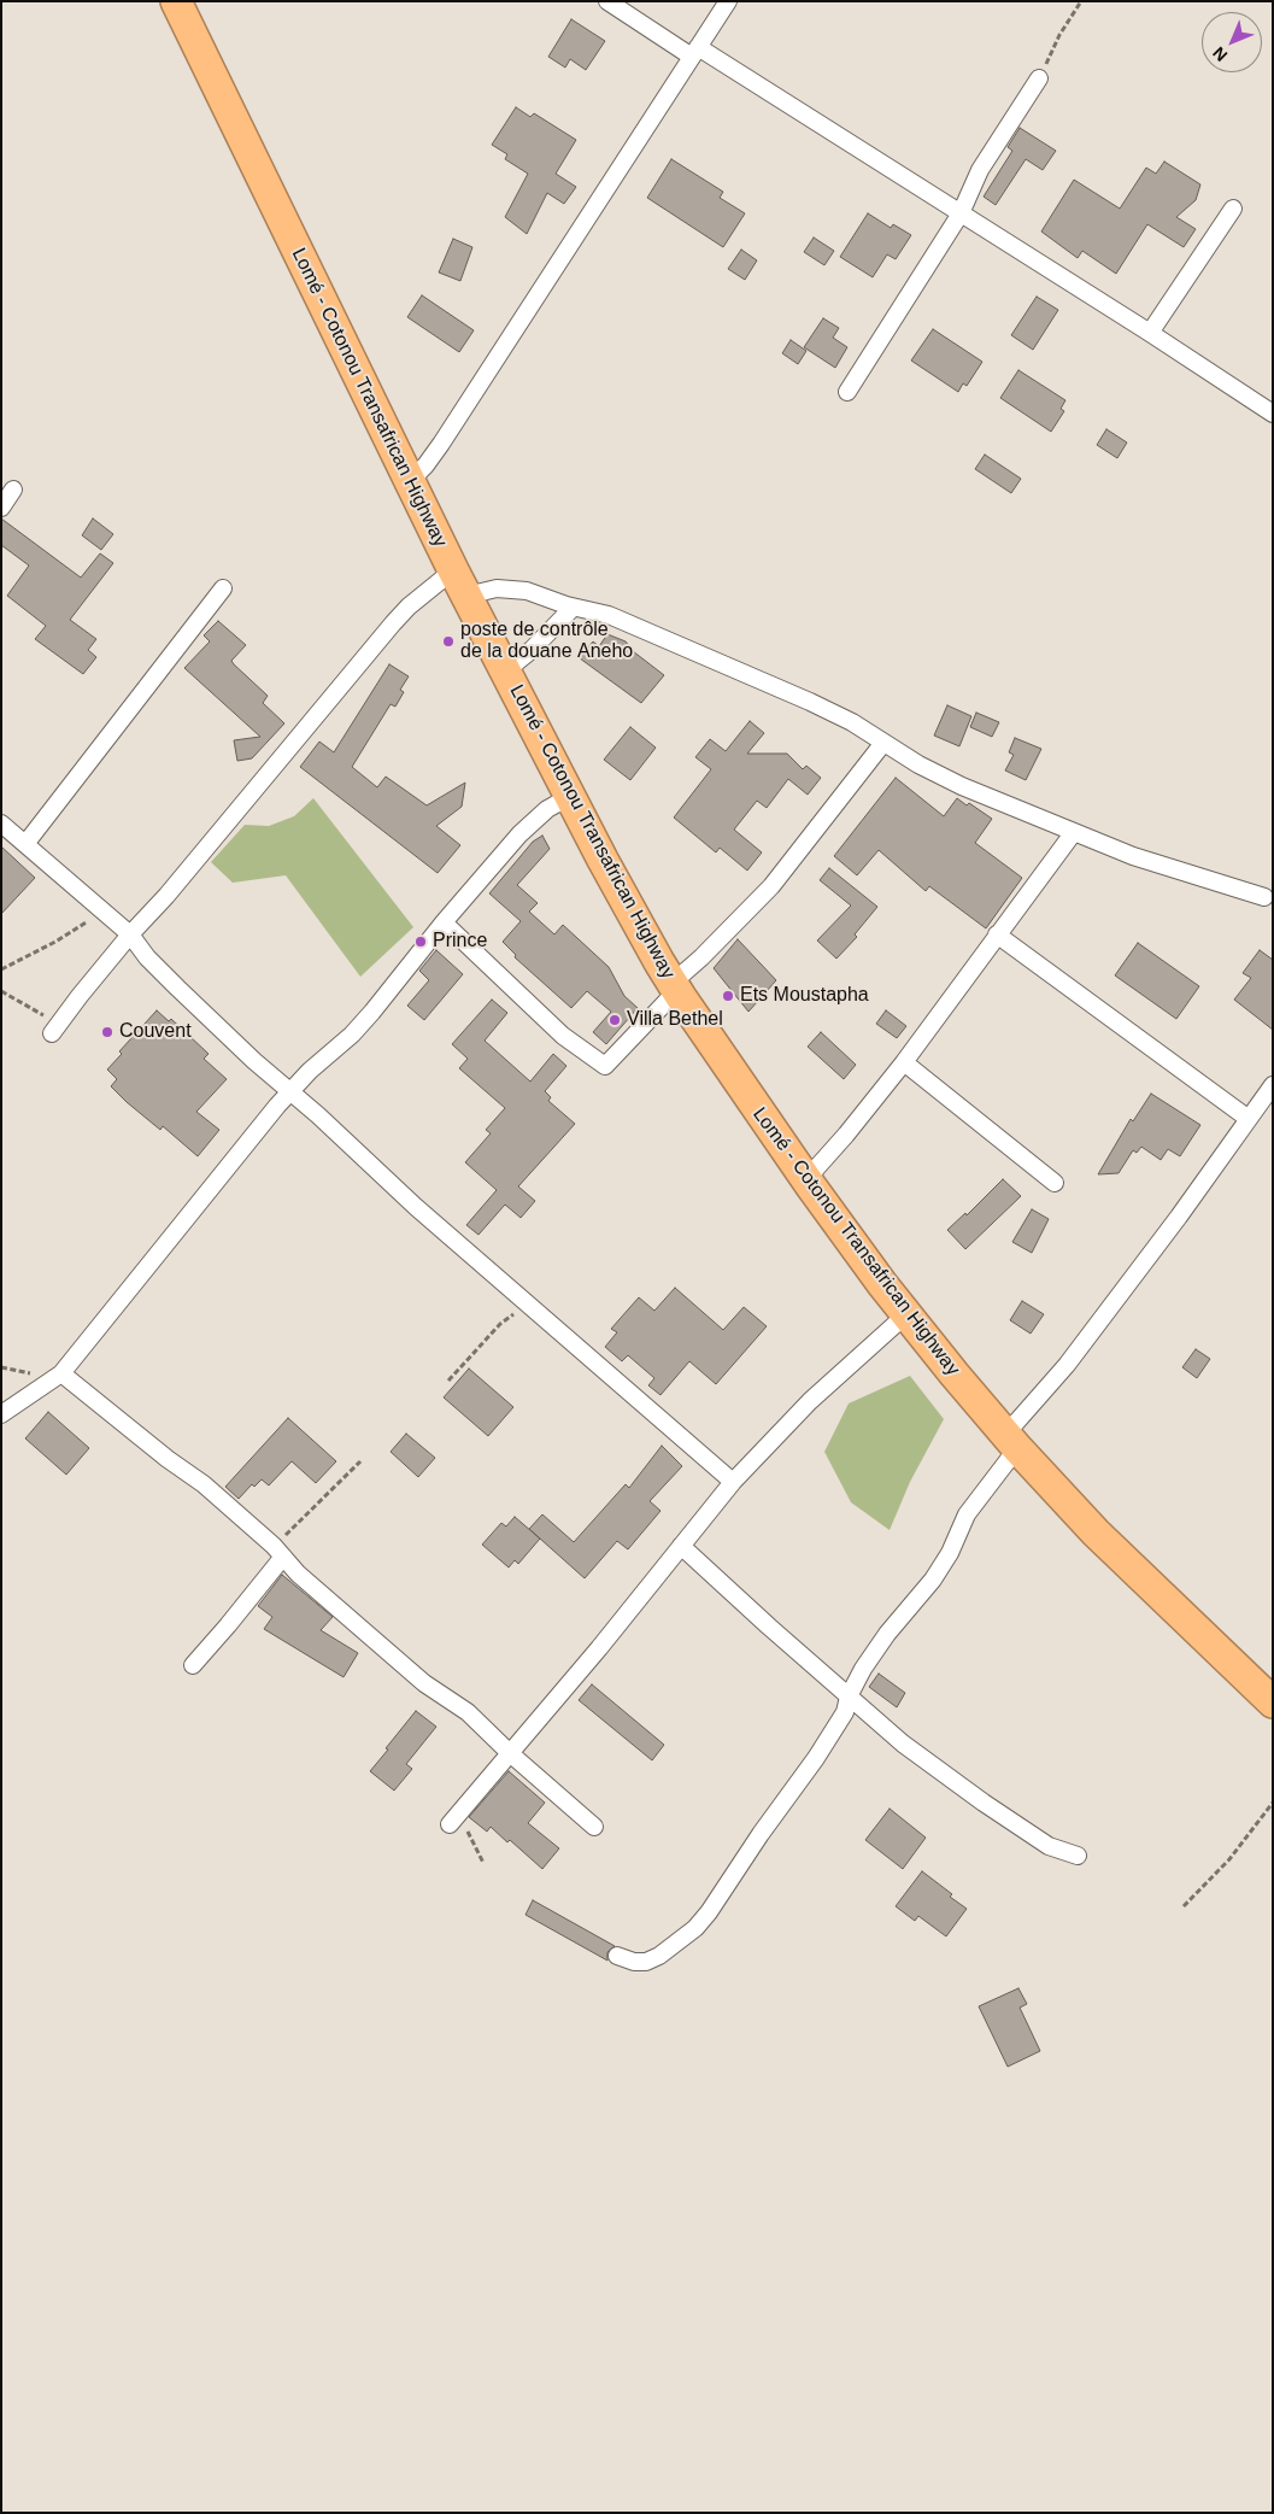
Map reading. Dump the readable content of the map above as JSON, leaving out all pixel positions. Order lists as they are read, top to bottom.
{
  "streets": {
    "highway": ["Lomé - Cotonou Transafrican Highway"]
  },
  "places": [
    "poste de contrôle de la douane Aneho",
    "Prince",
    "Ets Moustapha",
    "Villa Bethel",
    "Couvent"
  ],
  "north": "bottom left"
}
